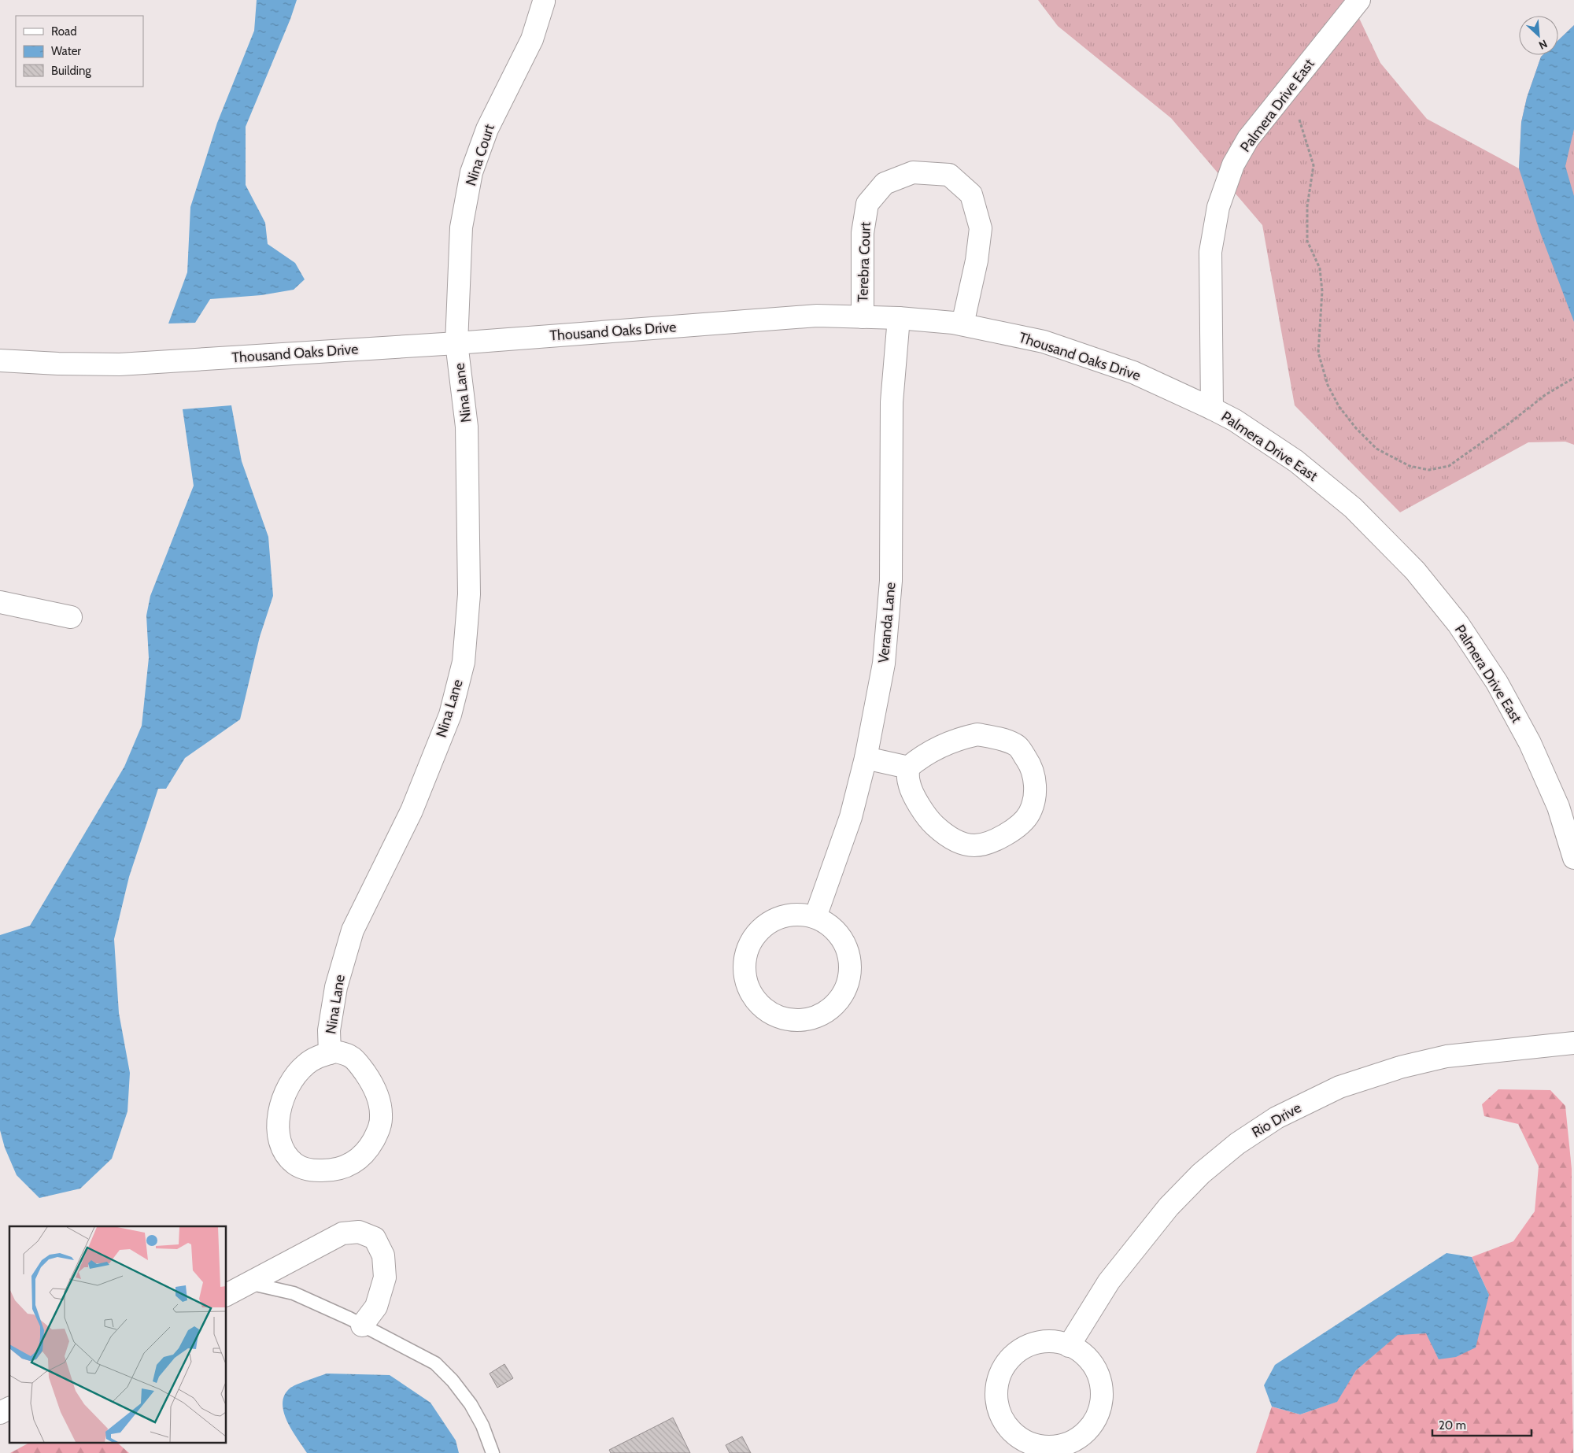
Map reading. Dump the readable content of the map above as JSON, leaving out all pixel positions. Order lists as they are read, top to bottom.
{
  "streets": {
    "street": [
      "Palmera Drive East",
      "Nina Court",
      "Terebra Court",
      "Thousand Oaks Drive",
      "Nina Lane",
      "Veranda Lane",
      "Rio Drive"
    ]
  },
  "crossings": [
    ["Palmera Drive East", "Thousand Oaks Drive"],
    ["Nina Court", "Thousand Oaks Drive"],
    ["Nina Court", "Nina Lane"],
    ["Terebra Court", "Thousand Oaks Drive"],
    ["Thousand Oaks Drive", "Nina Lane"],
    ["Thousand Oaks Drive", "Veranda Lane"]
  ],
  "legend": ["Road", "Water", "Building"],
  "scale_bar": "20 m",
  "north": "bottom right"
}
